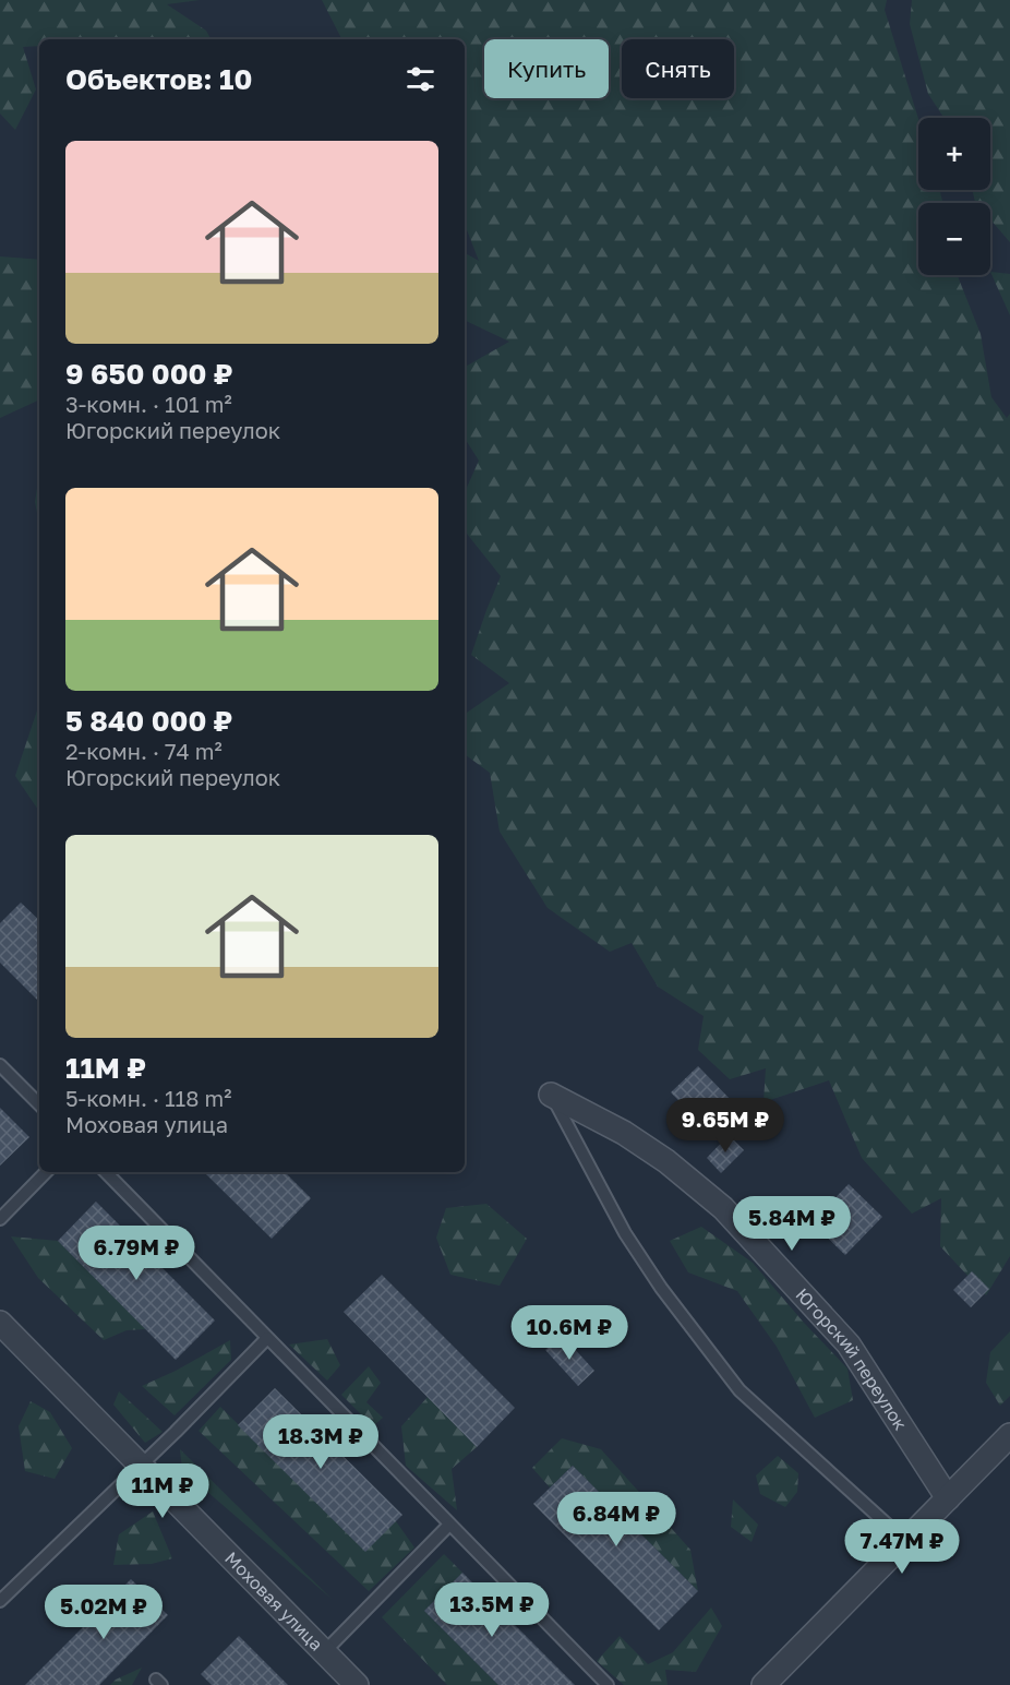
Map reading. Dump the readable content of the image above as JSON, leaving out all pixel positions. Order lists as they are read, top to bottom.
{
  "streets": {
    "street": ["Югорский переулок", "Моховая улица"]
  },
  "page": {
    "chip": ["Купить", "Снять"],
    "heading": "Объектов: 10",
    "map_buttons": ["+", "−"],
    "list": [
      {
        "name": "9 650 000 ₽",
        "note": "3-комн. · 101 m² · Югорский переулок"
      },
      {
        "name": "5 840 000 ₽",
        "note": "2-комн. · 74 m² · Югорский переулок"
      },
      {
        "name": "11M ₽",
        "note": "5-комн. · 118 m² · Моховая улица"
      }
    ],
    "price": [
      "9.65M ₽",
      "5.84M ₽",
      "6.79M ₽",
      "10.6M ₽",
      "18.3M ₽",
      "11M ₽",
      "6.84M ₽",
      "7.47M ₽",
      "13.5M ₽",
      "5.02M ₽"
    ]
  }
}
